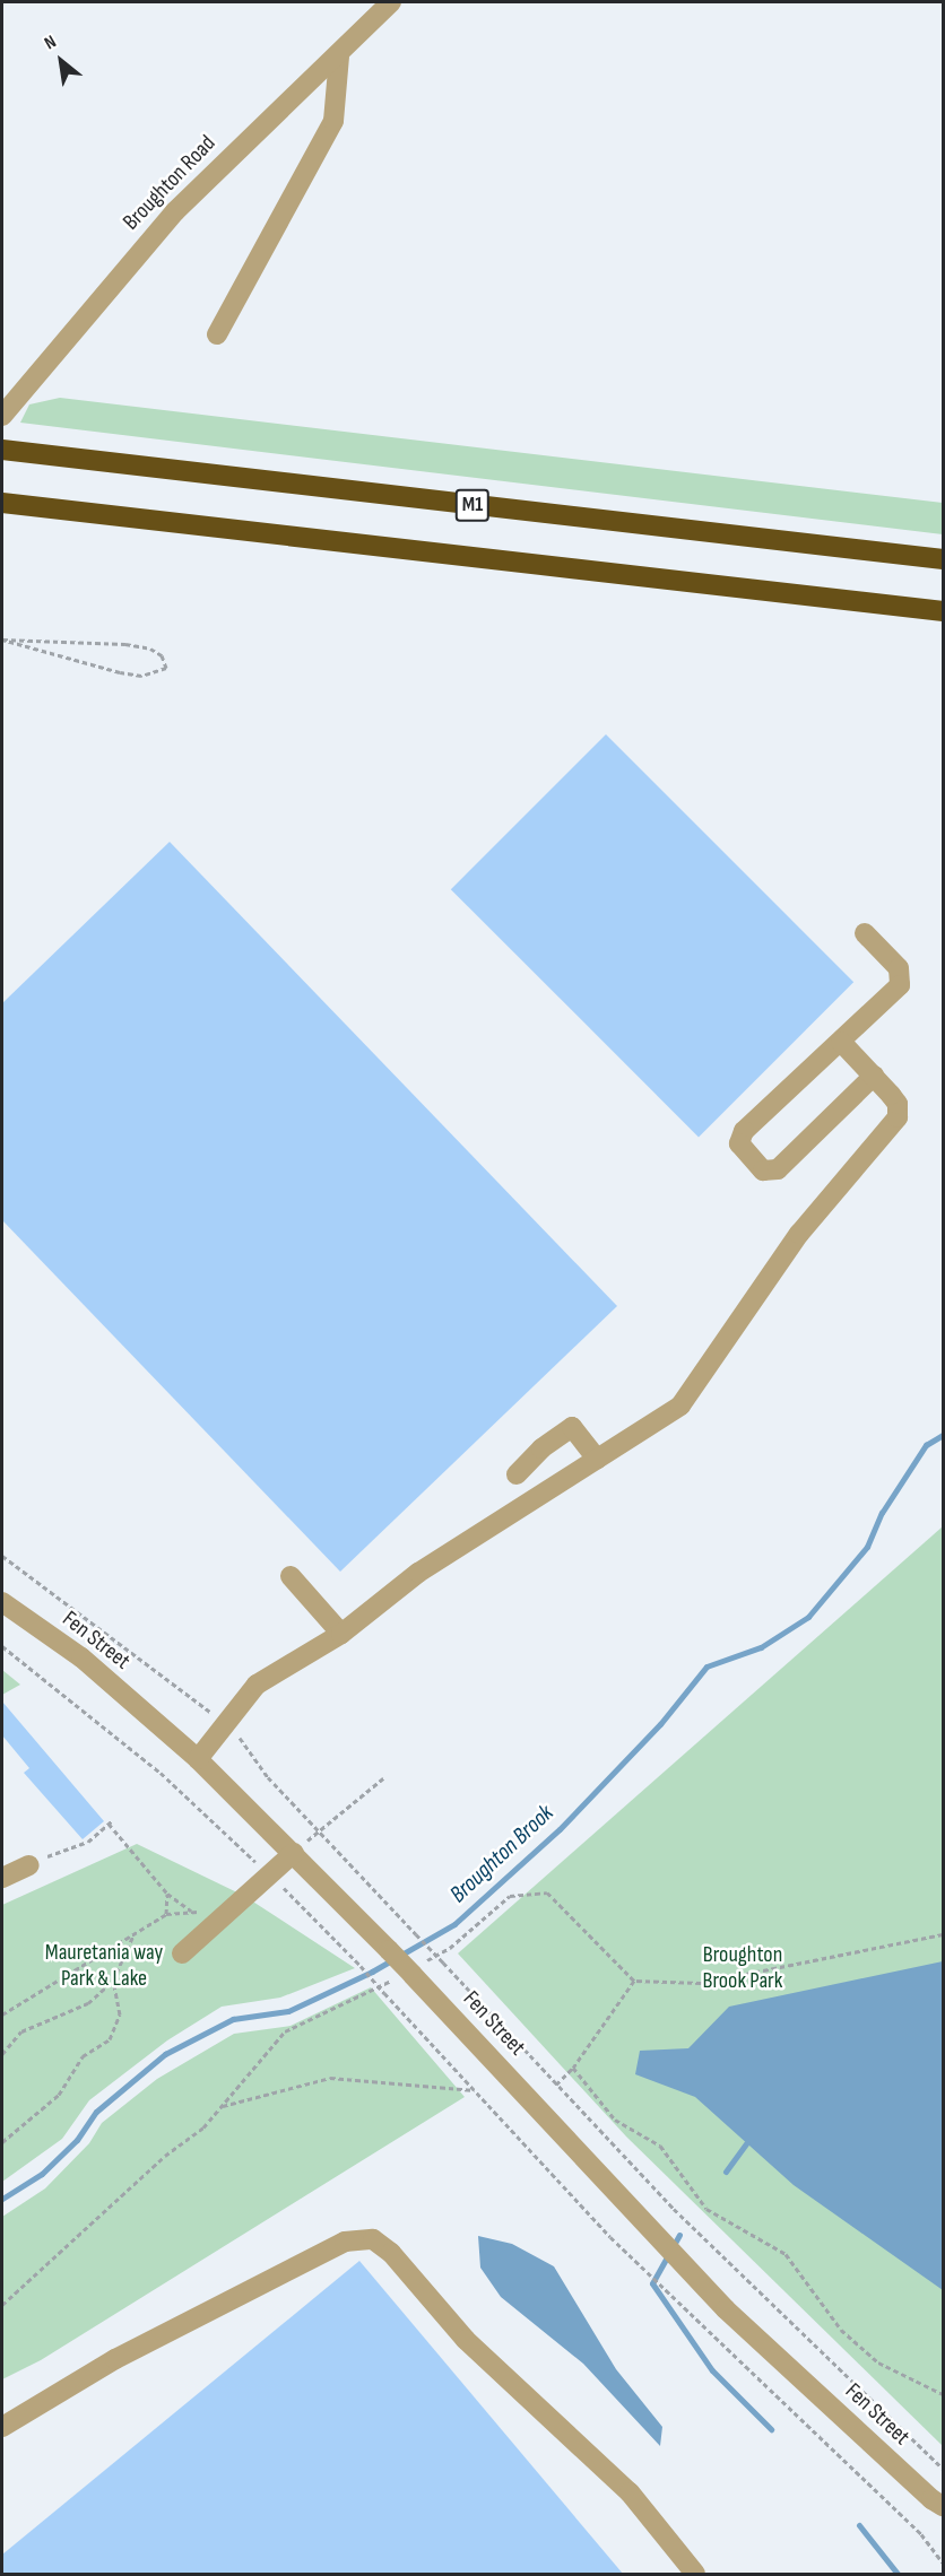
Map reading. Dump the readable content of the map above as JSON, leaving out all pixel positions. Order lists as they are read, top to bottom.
{
  "streets": {
    "highway": ["M1"],
    "street": ["Broughton Road", "Fen Street"]
  },
  "water": ["Broughton Brook"],
  "parks": ["Mauretania way Park & Lake", "Broughton Brook Park"],
  "north": "top left"
}
